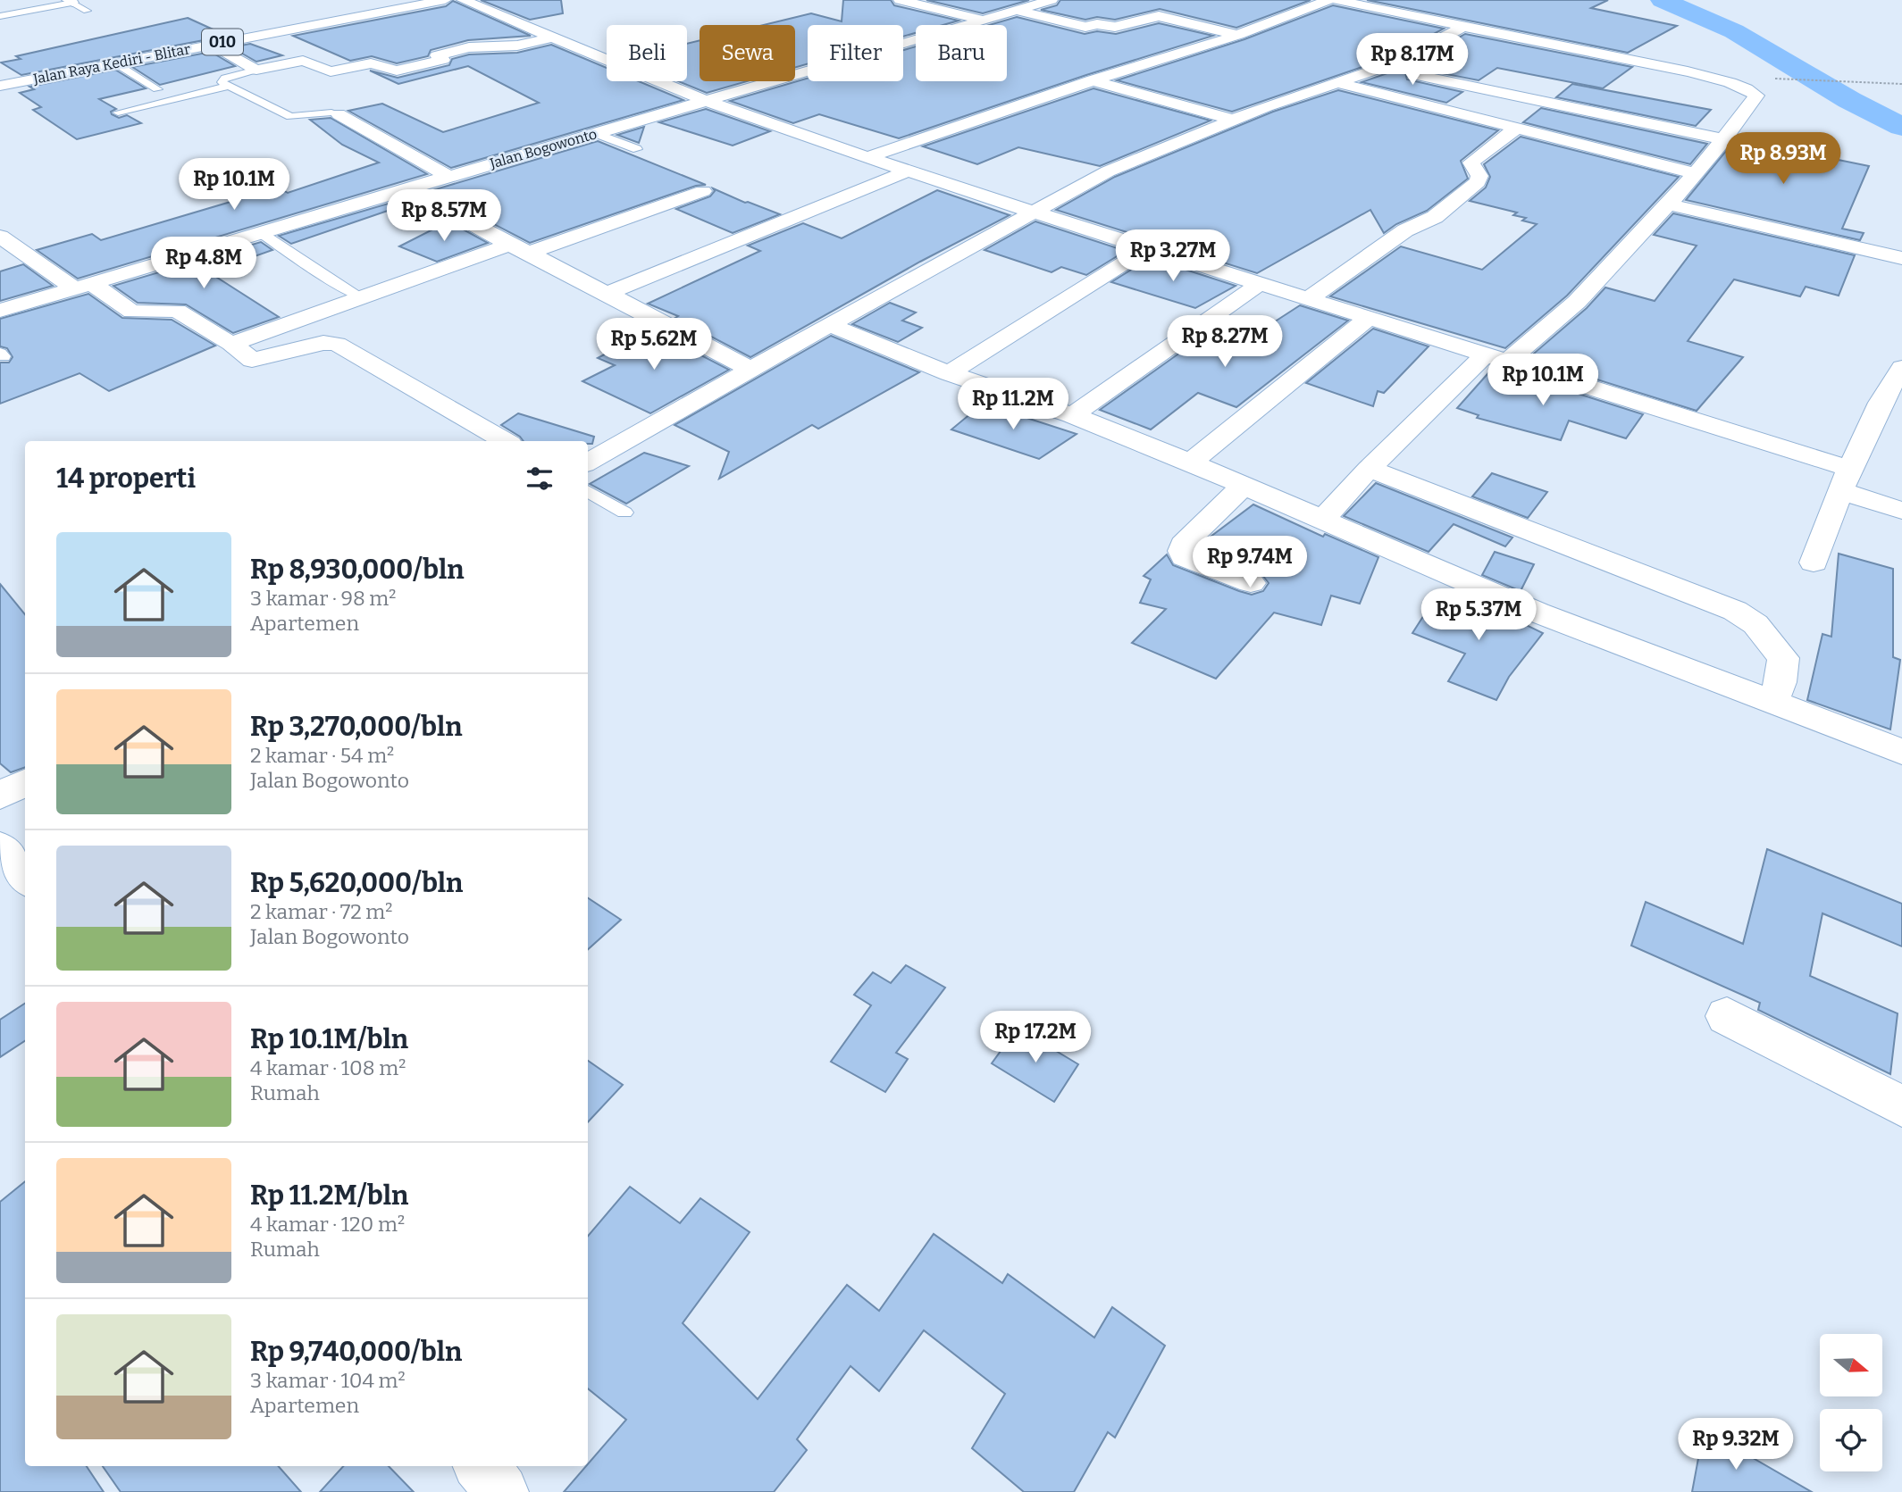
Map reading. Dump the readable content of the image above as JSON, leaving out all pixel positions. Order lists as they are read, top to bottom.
{
  "streets": {
    "street": ["010", "Jalan Raya Kediri - Blitar", "Jalan Bogowonto"]
  },
  "north": "right",
  "page": {
    "chip": [
      "Beli",
      "Sewa",
      "Filter",
      "Baru"
    ],
    "price": [
      "Rp 8.17M",
      "Rp 8.93M",
      "Rp 10.1M",
      "Rp 8.57M",
      "Rp 3.27M",
      "Rp 4.8M",
      "Rp 8.27M",
      "Rp 5.62M",
      "Rp 10.1M",
      "Rp 11.2M",
      "Rp 9.74M",
      "Rp 5.37M",
      "Rp 17.2M",
      "Rp 9.32M"
    ],
    "heading": "14 properti",
    "list": [
      {
        "name": "Rp 8,930,000/bln",
        "note": "3 kamar · 98 m² · Apartemen"
      },
      {
        "name": "Rp 3,270,000/bln",
        "note": "2 kamar · 54 m² · Jalan Bogowonto"
      },
      {
        "name": "Rp 5,620,000/bln",
        "note": "2 kamar · 72 m² · Jalan Bogowonto"
      },
      {
        "name": "Rp 10.1M/bln",
        "note": "4 kamar · 108 m² · Rumah"
      },
      {
        "name": "Rp 11.2M/bln",
        "note": "4 kamar · 120 m² · Rumah"
      },
      {
        "name": "Rp 9,740,000/bln",
        "note": "3 kamar · 104 m² · Apartemen"
      }
    ]
  }
}
